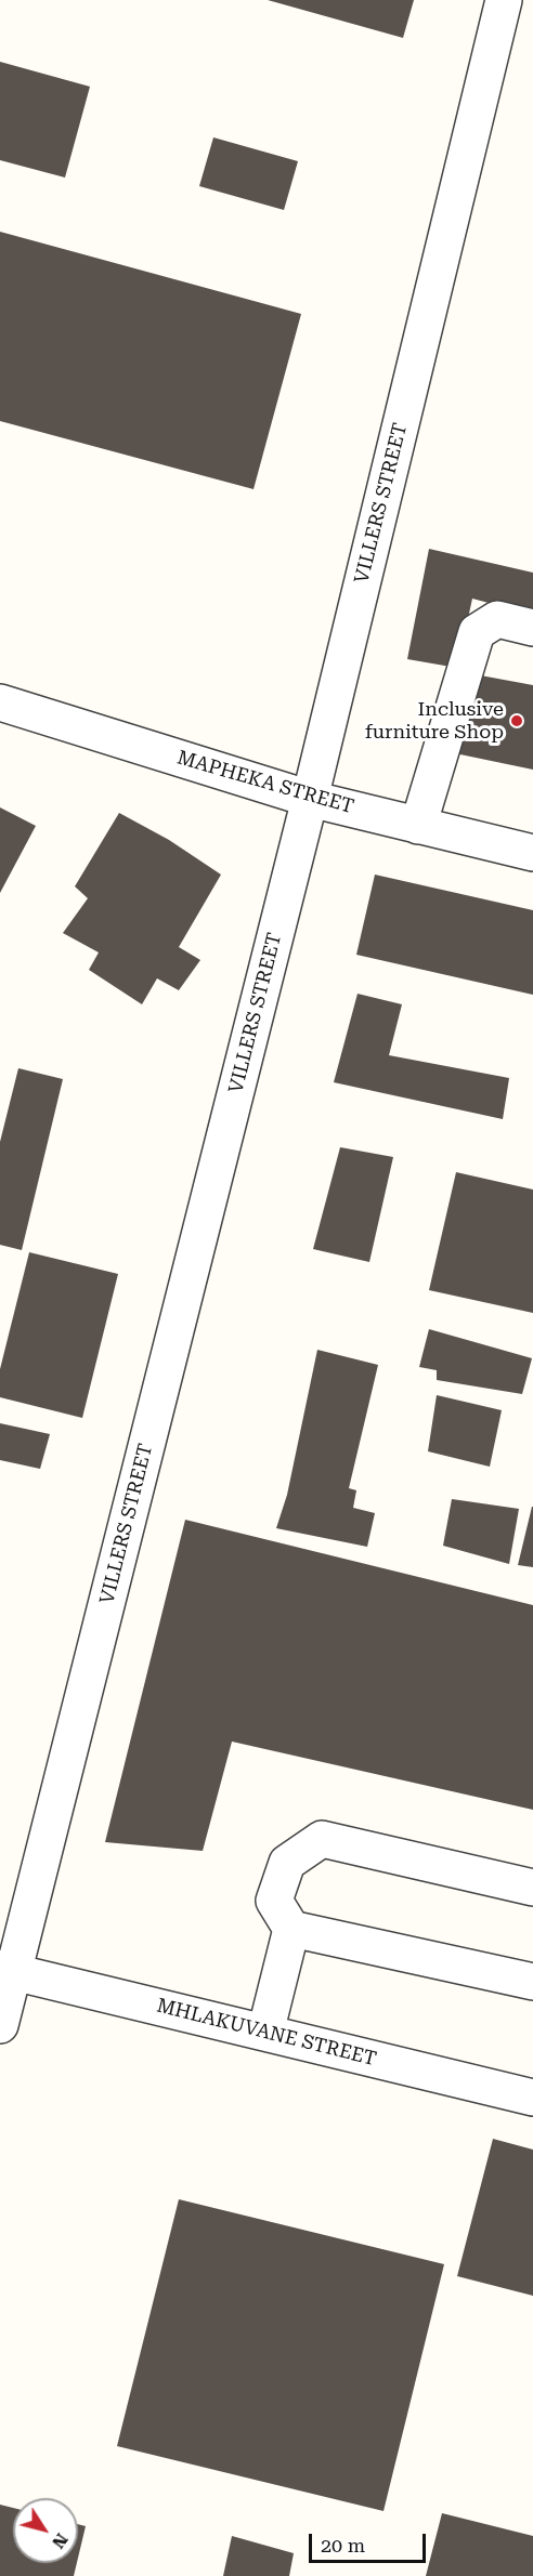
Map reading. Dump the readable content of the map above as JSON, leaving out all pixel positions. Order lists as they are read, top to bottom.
{
  "streets": {
    "street": ["VILLERS STREET", "MAPHEKA STREET", "MHLAKUVANE STREET"]
  },
  "crossings": [
    ["VILLERS STREET", "MAPHEKA STREET"],
    ["VILLERS STREET", "MHLAKUVANE STREET"]
  ],
  "places": ["Inclusive furniture Shop"],
  "scale_bar": "20 m",
  "north": "bottom right"
}
